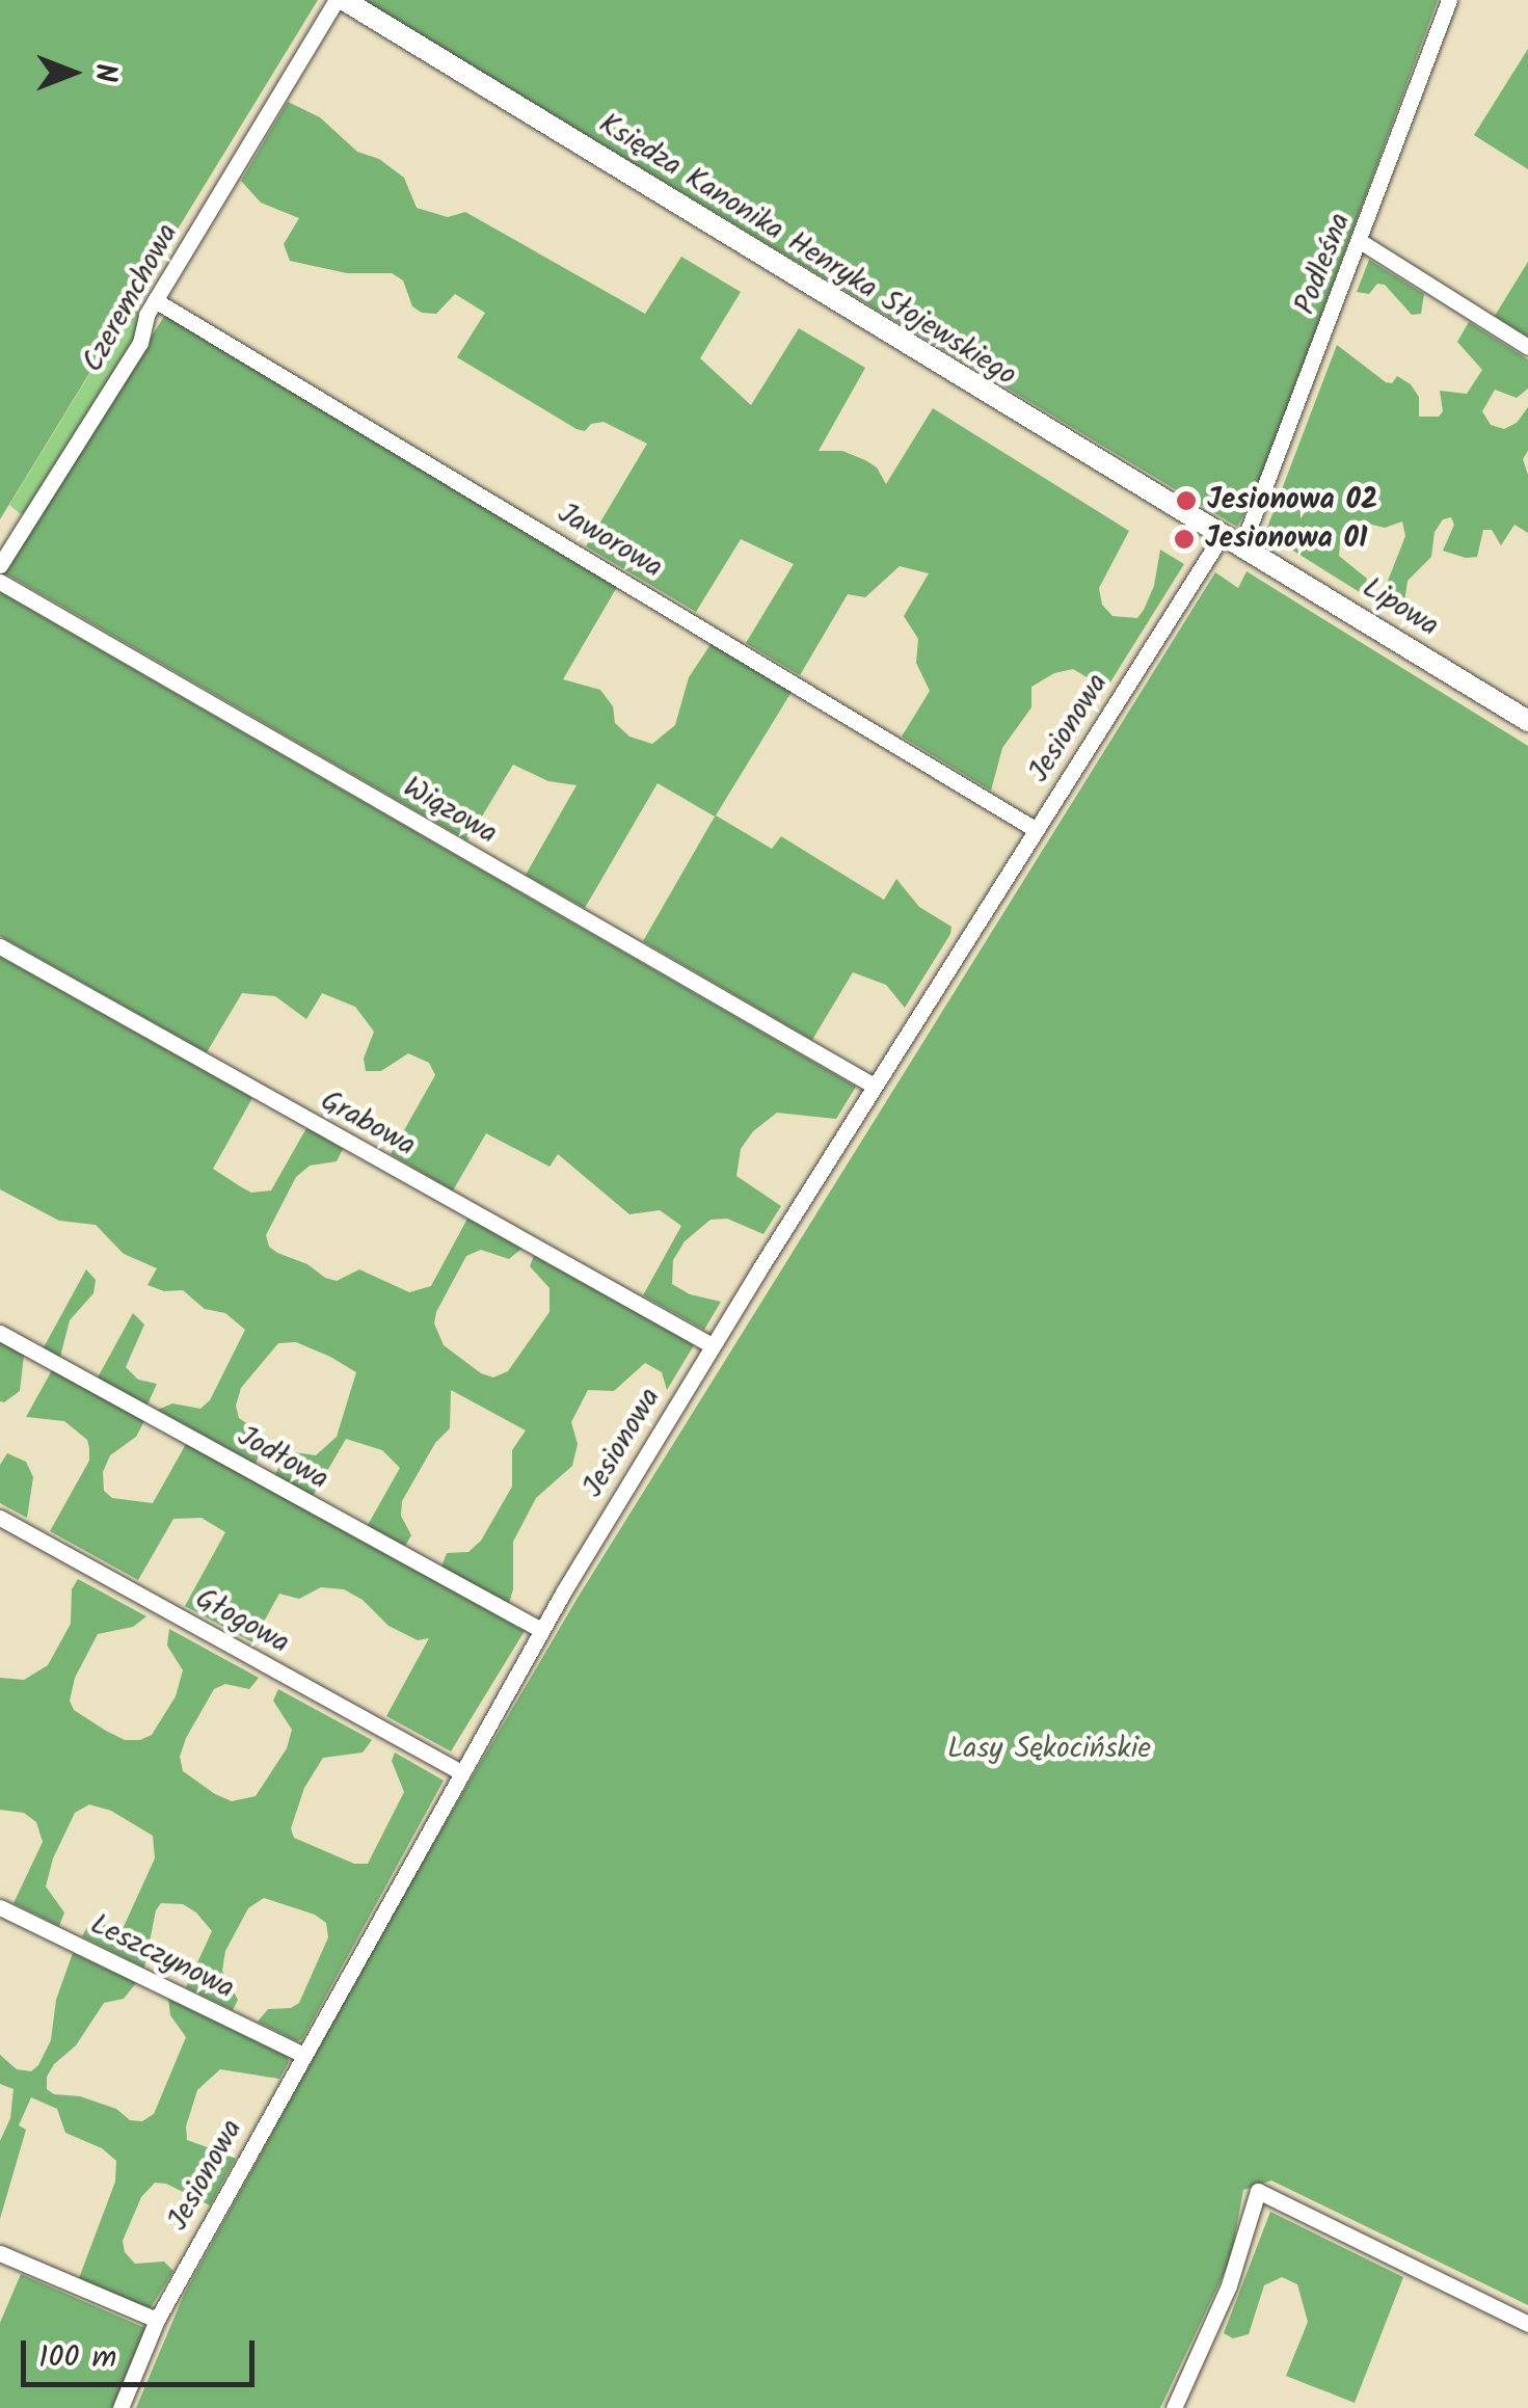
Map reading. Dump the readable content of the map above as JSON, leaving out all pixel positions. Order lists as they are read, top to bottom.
{
  "streets": {
    "street": [
      "Księdza Kanonika Henryka Słojewskiego",
      "Podleśna",
      "Czeremchowa",
      "Jaworowa",
      "Lipowa",
      "Jesionowa",
      "Wiązowa",
      "Grabowa",
      "Jodłowa",
      "Głogowa",
      "Leszczynowa"
    ]
  },
  "crossings": [
    ["Księdza Kanonika Henryka Słojewskiego", "Podleśna"],
    ["Księdza Kanonika Henryka Słojewskiego", "Czeremchowa"],
    ["Księdza Kanonika Henryka Słojewskiego", "Lipowa"],
    ["Księdza Kanonika Henryka Słojewskiego", "Jesionowa"],
    ["Podleśna", "Lipowa"],
    ["Czeremchowa", "Jaworowa"],
    ["Jaworowa", "Jesionowa"],
    ["Jesionowa", "Wiązowa"],
    ["Jesionowa", "Grabowa"],
    ["Jesionowa", "Jodłowa"],
    ["Jesionowa", "Głogowa"],
    ["Jesionowa", "Leszczynowa"]
  ],
  "parks": ["Lasy Sękocińskie"],
  "places": ["Jesionowa 02", "Jesionowa 01"],
  "scale_bar": "100 m",
  "north": "right"
}
